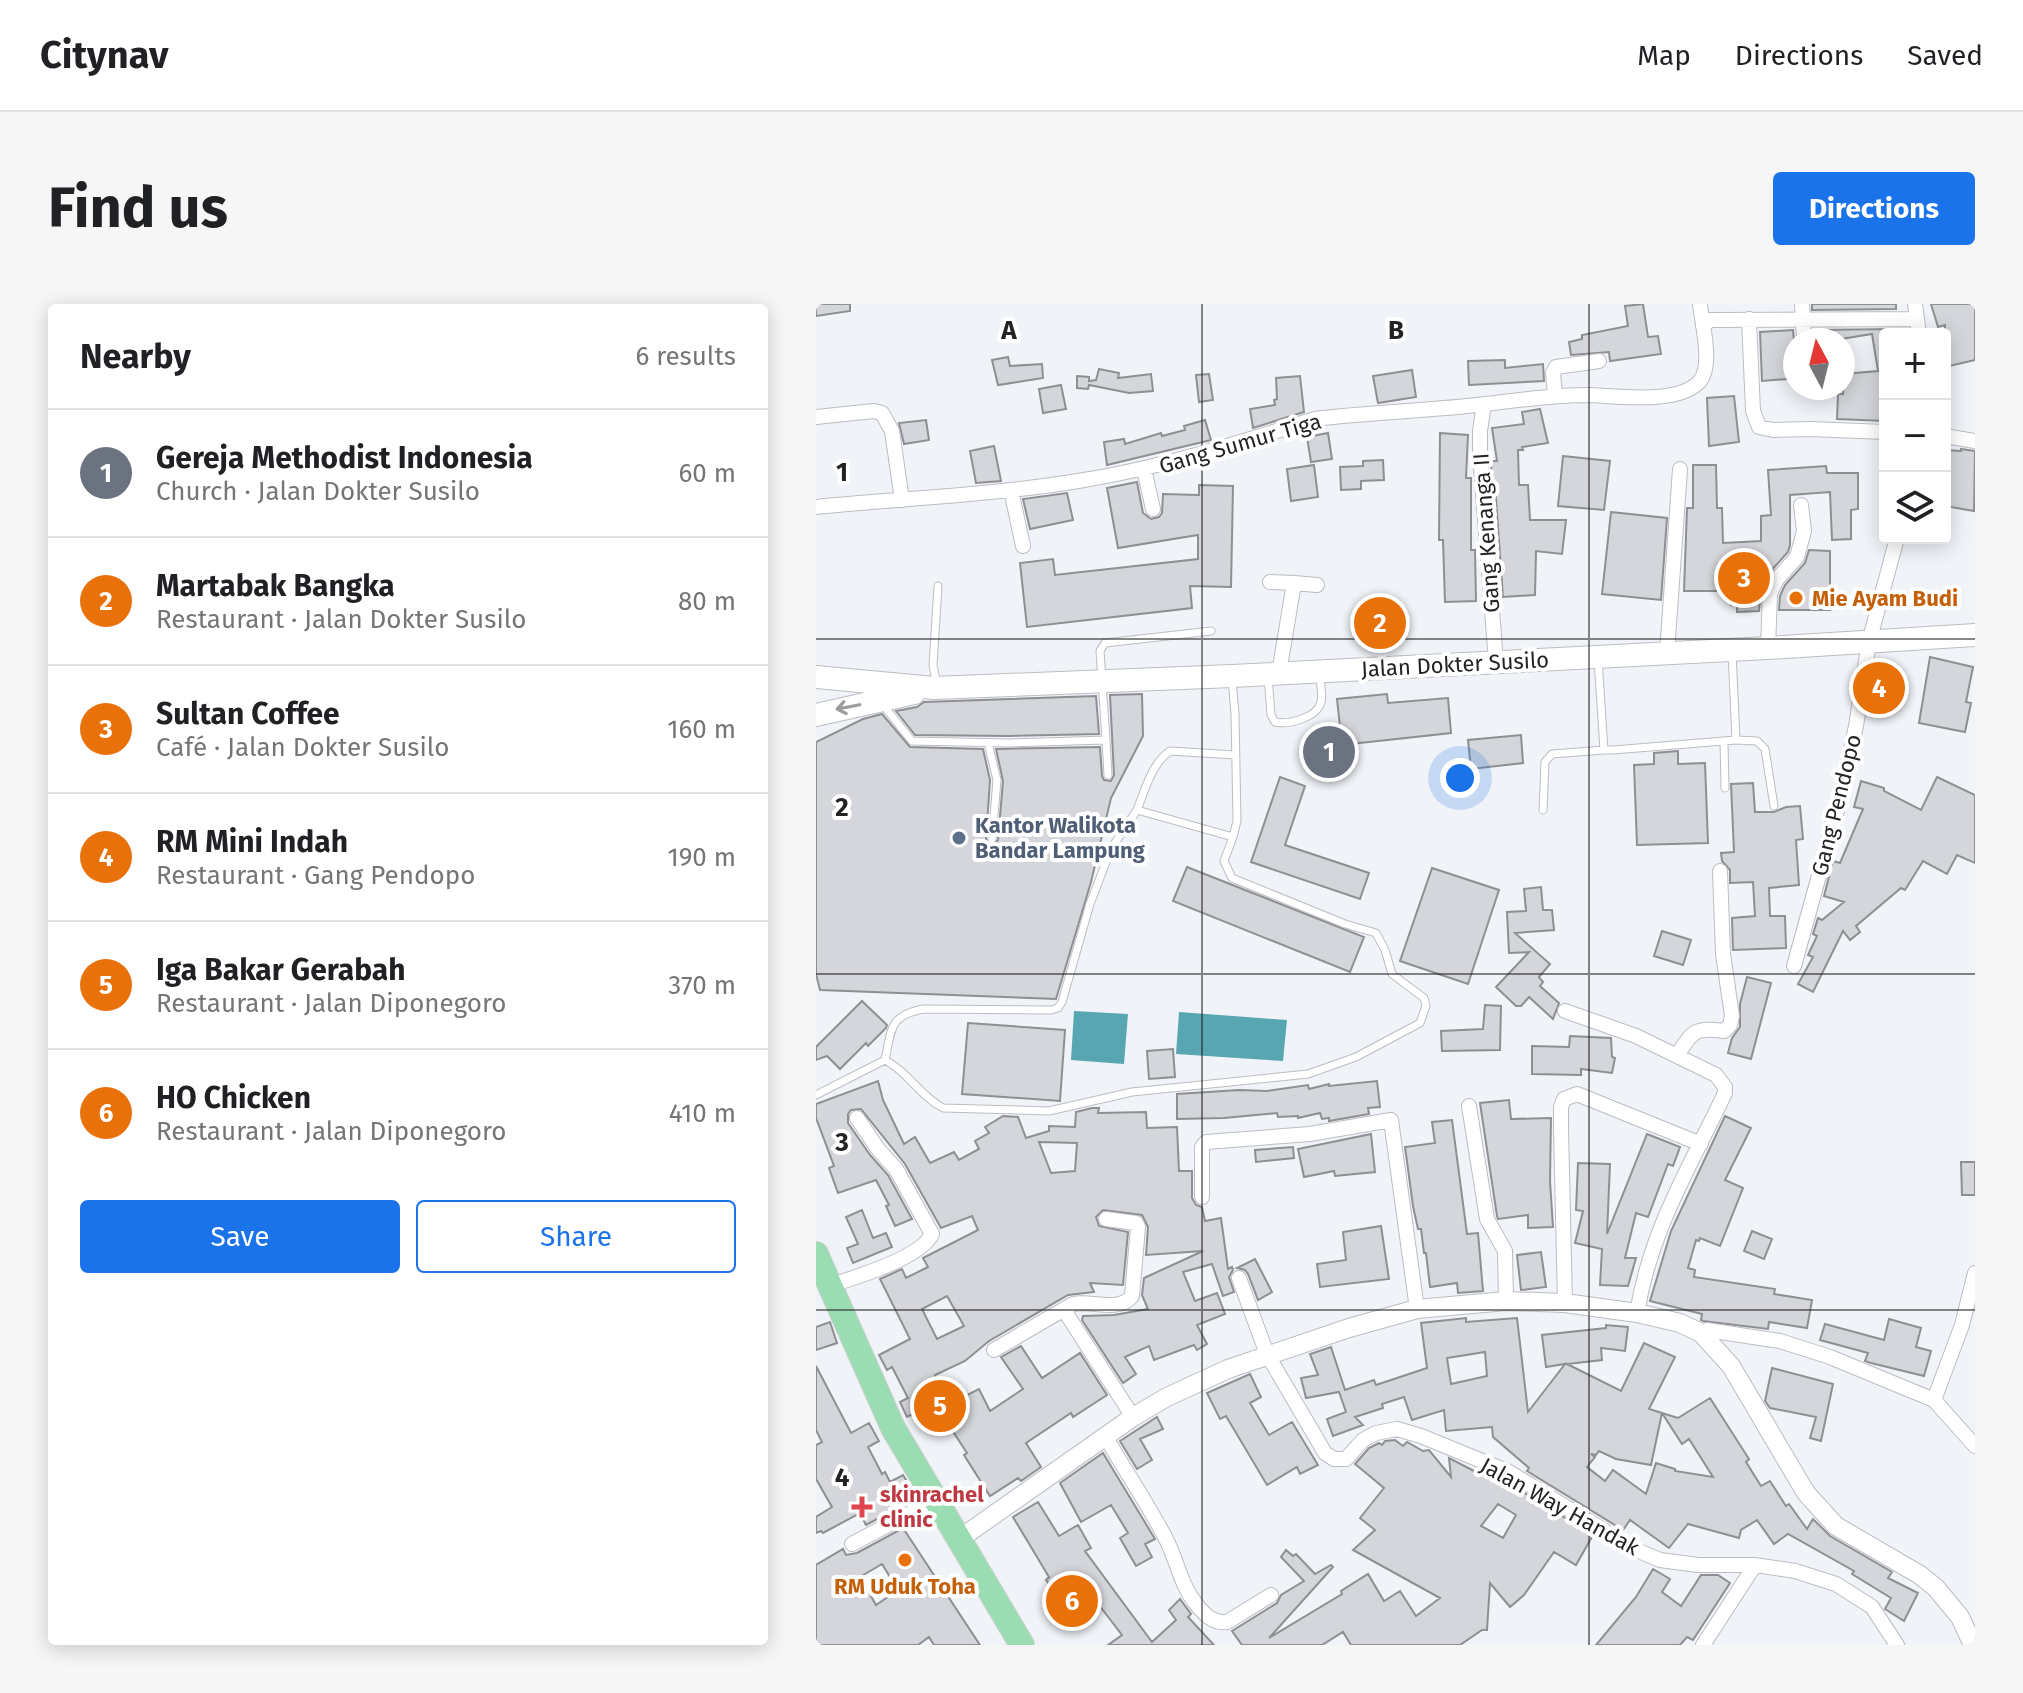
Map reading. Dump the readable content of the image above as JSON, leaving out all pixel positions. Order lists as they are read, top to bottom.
{
  "streets": {
    "main road": ["Jalan Dokter Susilo"],
    "street": [
      "Gang Sumur Tiga",
      "Gang Kenanga II",
      "Gang Pendopo",
      "Jalan Way Handak"
    ]
  },
  "crossings": [
    ["Gang Sumur Tiga", "Gang Kenanga II"],
    ["Gang Kenanga II", "Jalan Dokter Susilo"],
    ["Jalan Dokter Susilo", "Gang Pendopo"]
  ],
  "places": {
    "other": ["Mie Ayam Budi", "Kantor Walikota Bandar Lampung", "RM Uduk Toha"],
    "health": ["skinrachel clinic"]
  },
  "north": "top",
  "page": {
    "header": "Citynav",
    "nav": ["Map", "Directions", "Saved"],
    "buttons": [
      "Directions",
      ["Save", "Share"]
    ],
    "title": "Find us",
    "heading": ["Nearby", "6 results"],
    "map_buttons": ["+", "−"],
    "list": [
      {
        "mark": "1",
        "name": "Gereja Methodist Indonesia",
        "note": "Church · Jalan Dokter Susilo",
        "value": "60 m"
      },
      {
        "mark": "2",
        "name": "Martabak Bangka",
        "note": "Restaurant · Jalan Dokter Susilo",
        "value": "80 m"
      },
      {
        "mark": "3",
        "name": "Sultan Coffee",
        "note": "Café · Jalan Dokter Susilo",
        "value": "160 m"
      },
      {
        "mark": "4",
        "name": "RM Mini Indah",
        "note": "Restaurant · Gang Pendopo",
        "value": "190 m"
      },
      {
        "mark": "5",
        "name": "Iga Bakar Gerabah",
        "note": "Restaurant · Jalan Diponegoro",
        "value": "370 m"
      },
      {
        "mark": "6",
        "name": "HO Chicken",
        "note": "Restaurant · Jalan Diponegoro",
        "value": "410 m"
      }
    ],
    "pins": [
      "3",
      "2",
      "4",
      "1",
      "5",
      "6"
    ]
  },
  "grid": {
    "columns": ["A", "B"],
    "rows": [
      "1",
      "2",
      "3",
      "4"
    ]
  }
}
